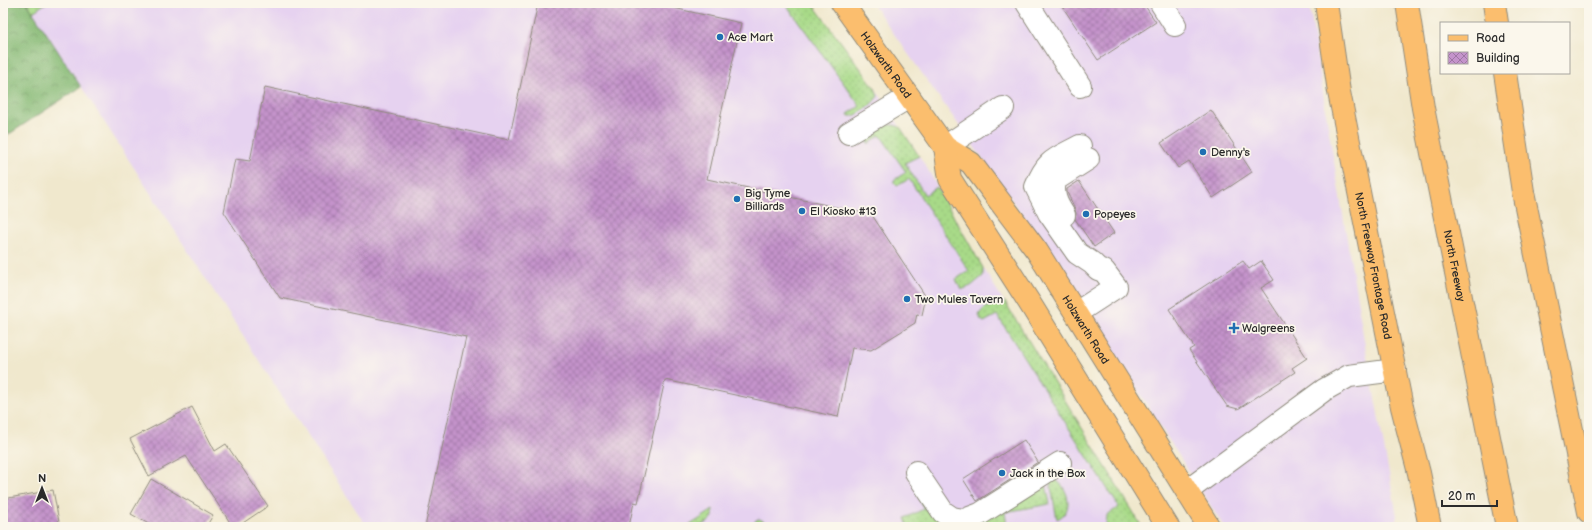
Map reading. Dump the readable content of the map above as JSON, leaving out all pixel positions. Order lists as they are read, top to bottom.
{
  "streets": {
    "main road": ["Holzwarth Road", "North Freeway", "North Freeway Frontage Road"]
  },
  "places": {
    "other": [
      "Ace Mart",
      "Denny's",
      "Big Tyme Billiards",
      "El Kiosko #13",
      "Popeyes",
      "Two Mules Tavern",
      "Jack in the Box"
    ],
    "health": ["Walgreens"]
  },
  "legend": ["Road", "Building"],
  "scale_bar": "20 m",
  "north": "top"
}
